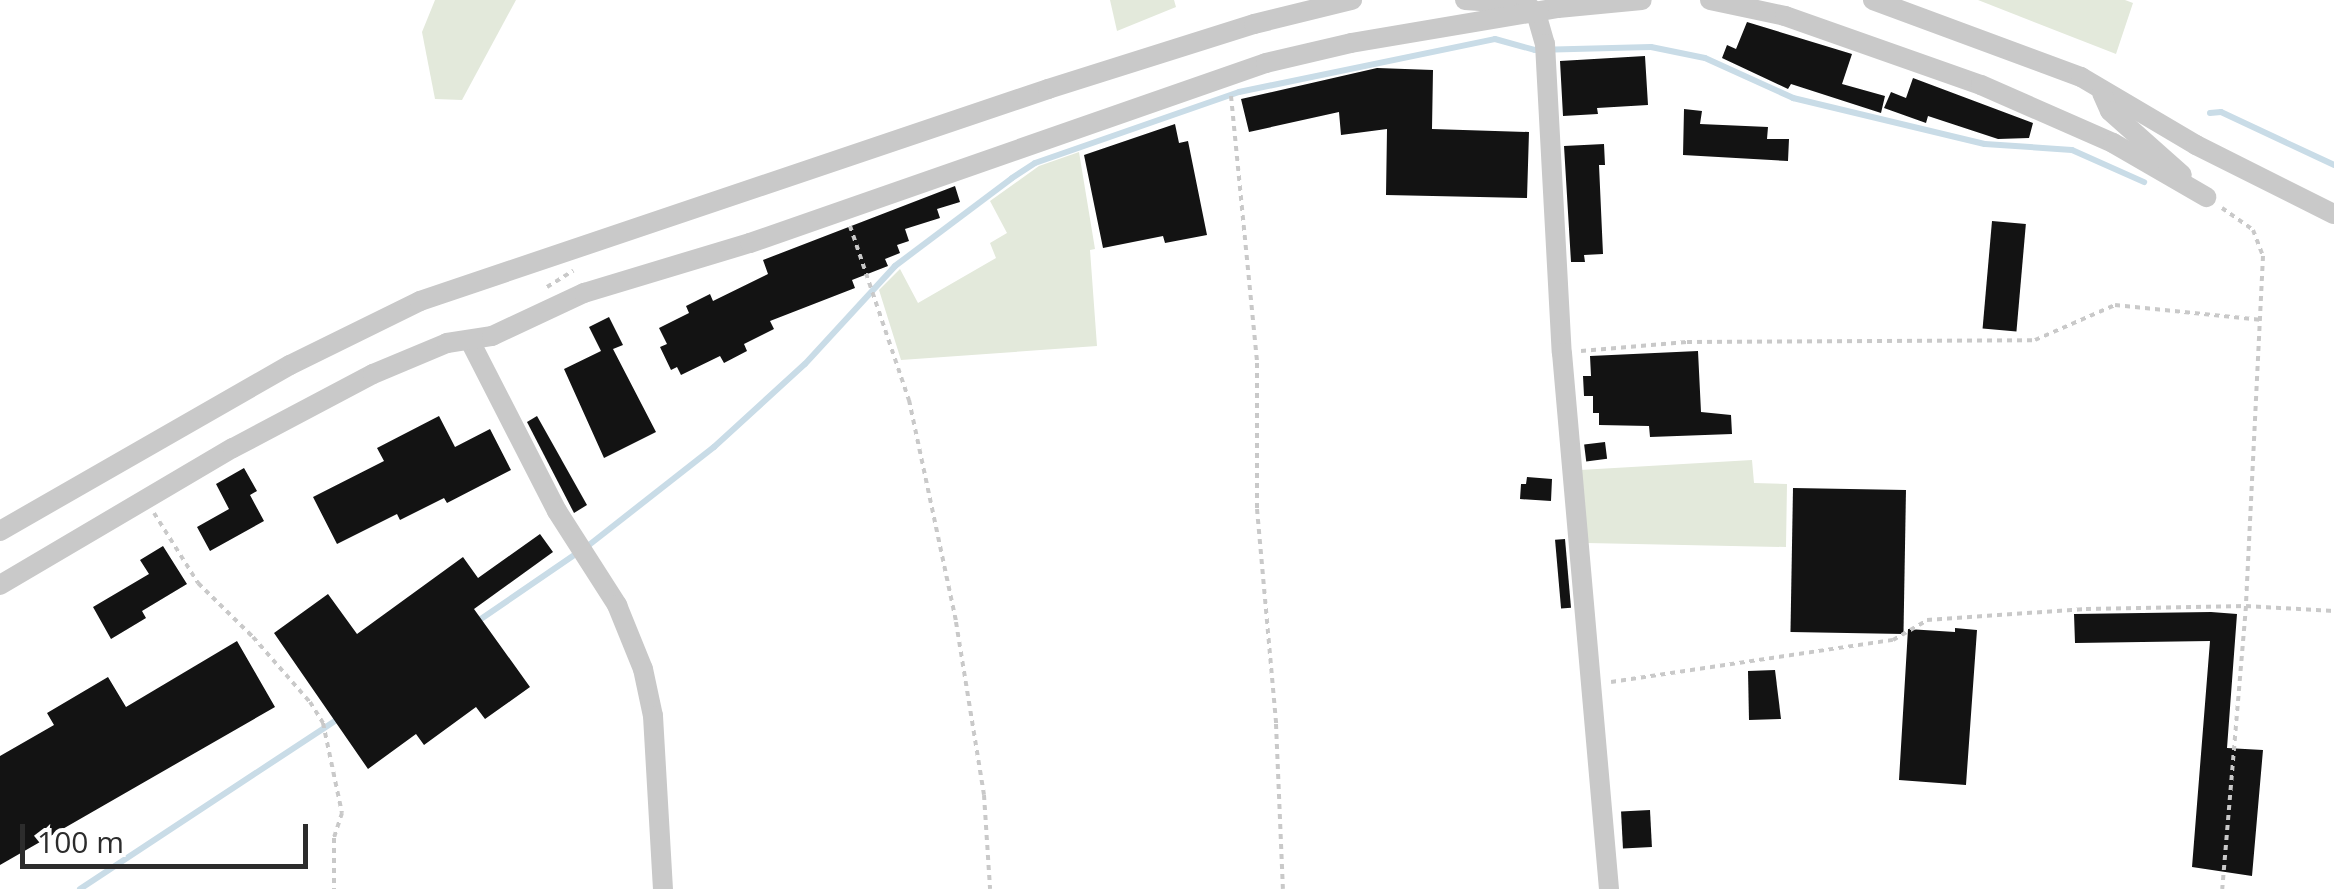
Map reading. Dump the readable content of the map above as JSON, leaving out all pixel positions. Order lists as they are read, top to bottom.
{
  "scale_bar": "100 m"
}
